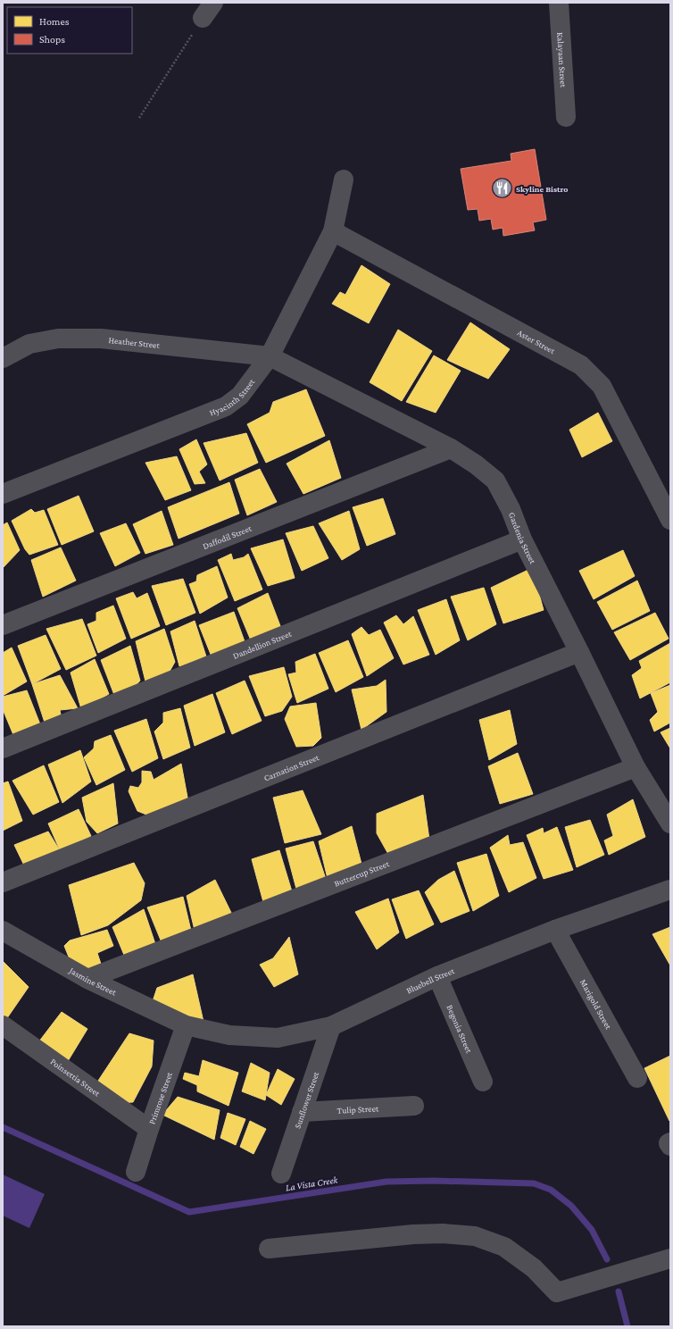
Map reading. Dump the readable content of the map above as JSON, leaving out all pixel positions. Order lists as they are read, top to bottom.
{
  "streets": {
    "street": [
      "Kalayaan Street",
      "Aster Street",
      "Heather Street",
      "Hyacinth Street",
      "Daffodil Street",
      "Gardenia Street",
      "Dandellion Street",
      "Carnation Street",
      "Buttercup Street",
      "Jasmine Street",
      "Bluebell Street",
      "Marigold Street",
      "Begonia Street",
      "Poinsettia Street",
      "Primrose Street",
      "Sunflower Street",
      "Tulip Street"
    ]
  },
  "crossings": [
    ["Aster Street", "Hyacinth Street"],
    ["Heather Street", "Hyacinth Street"],
    ["Heather Street", "Gardenia Street"],
    ["Hyacinth Street", "Gardenia Street"],
    ["Daffodil Street", "Gardenia Street"],
    ["Gardenia Street", "Dandellion Street"],
    ["Gardenia Street", "Carnation Street"],
    ["Gardenia Street", "Buttercup Street"],
    ["Buttercup Street", "Jasmine Street"],
    ["Jasmine Street", "Bluebell Street"],
    ["Jasmine Street", "Primrose Street"],
    ["Bluebell Street", "Marigold Street"],
    ["Bluebell Street", "Begonia Street"],
    ["Bluebell Street", "Primrose Street"],
    ["Bluebell Street", "Sunflower Street"],
    ["Poinsettia Street", "Primrose Street"],
    ["Sunflower Street", "Tulip Street"]
  ],
  "water": ["La Vista Creek"],
  "places": {
    "restaurant": ["Skyline Bistro"]
  },
  "legend": ["Homes", "Shops"]
}
